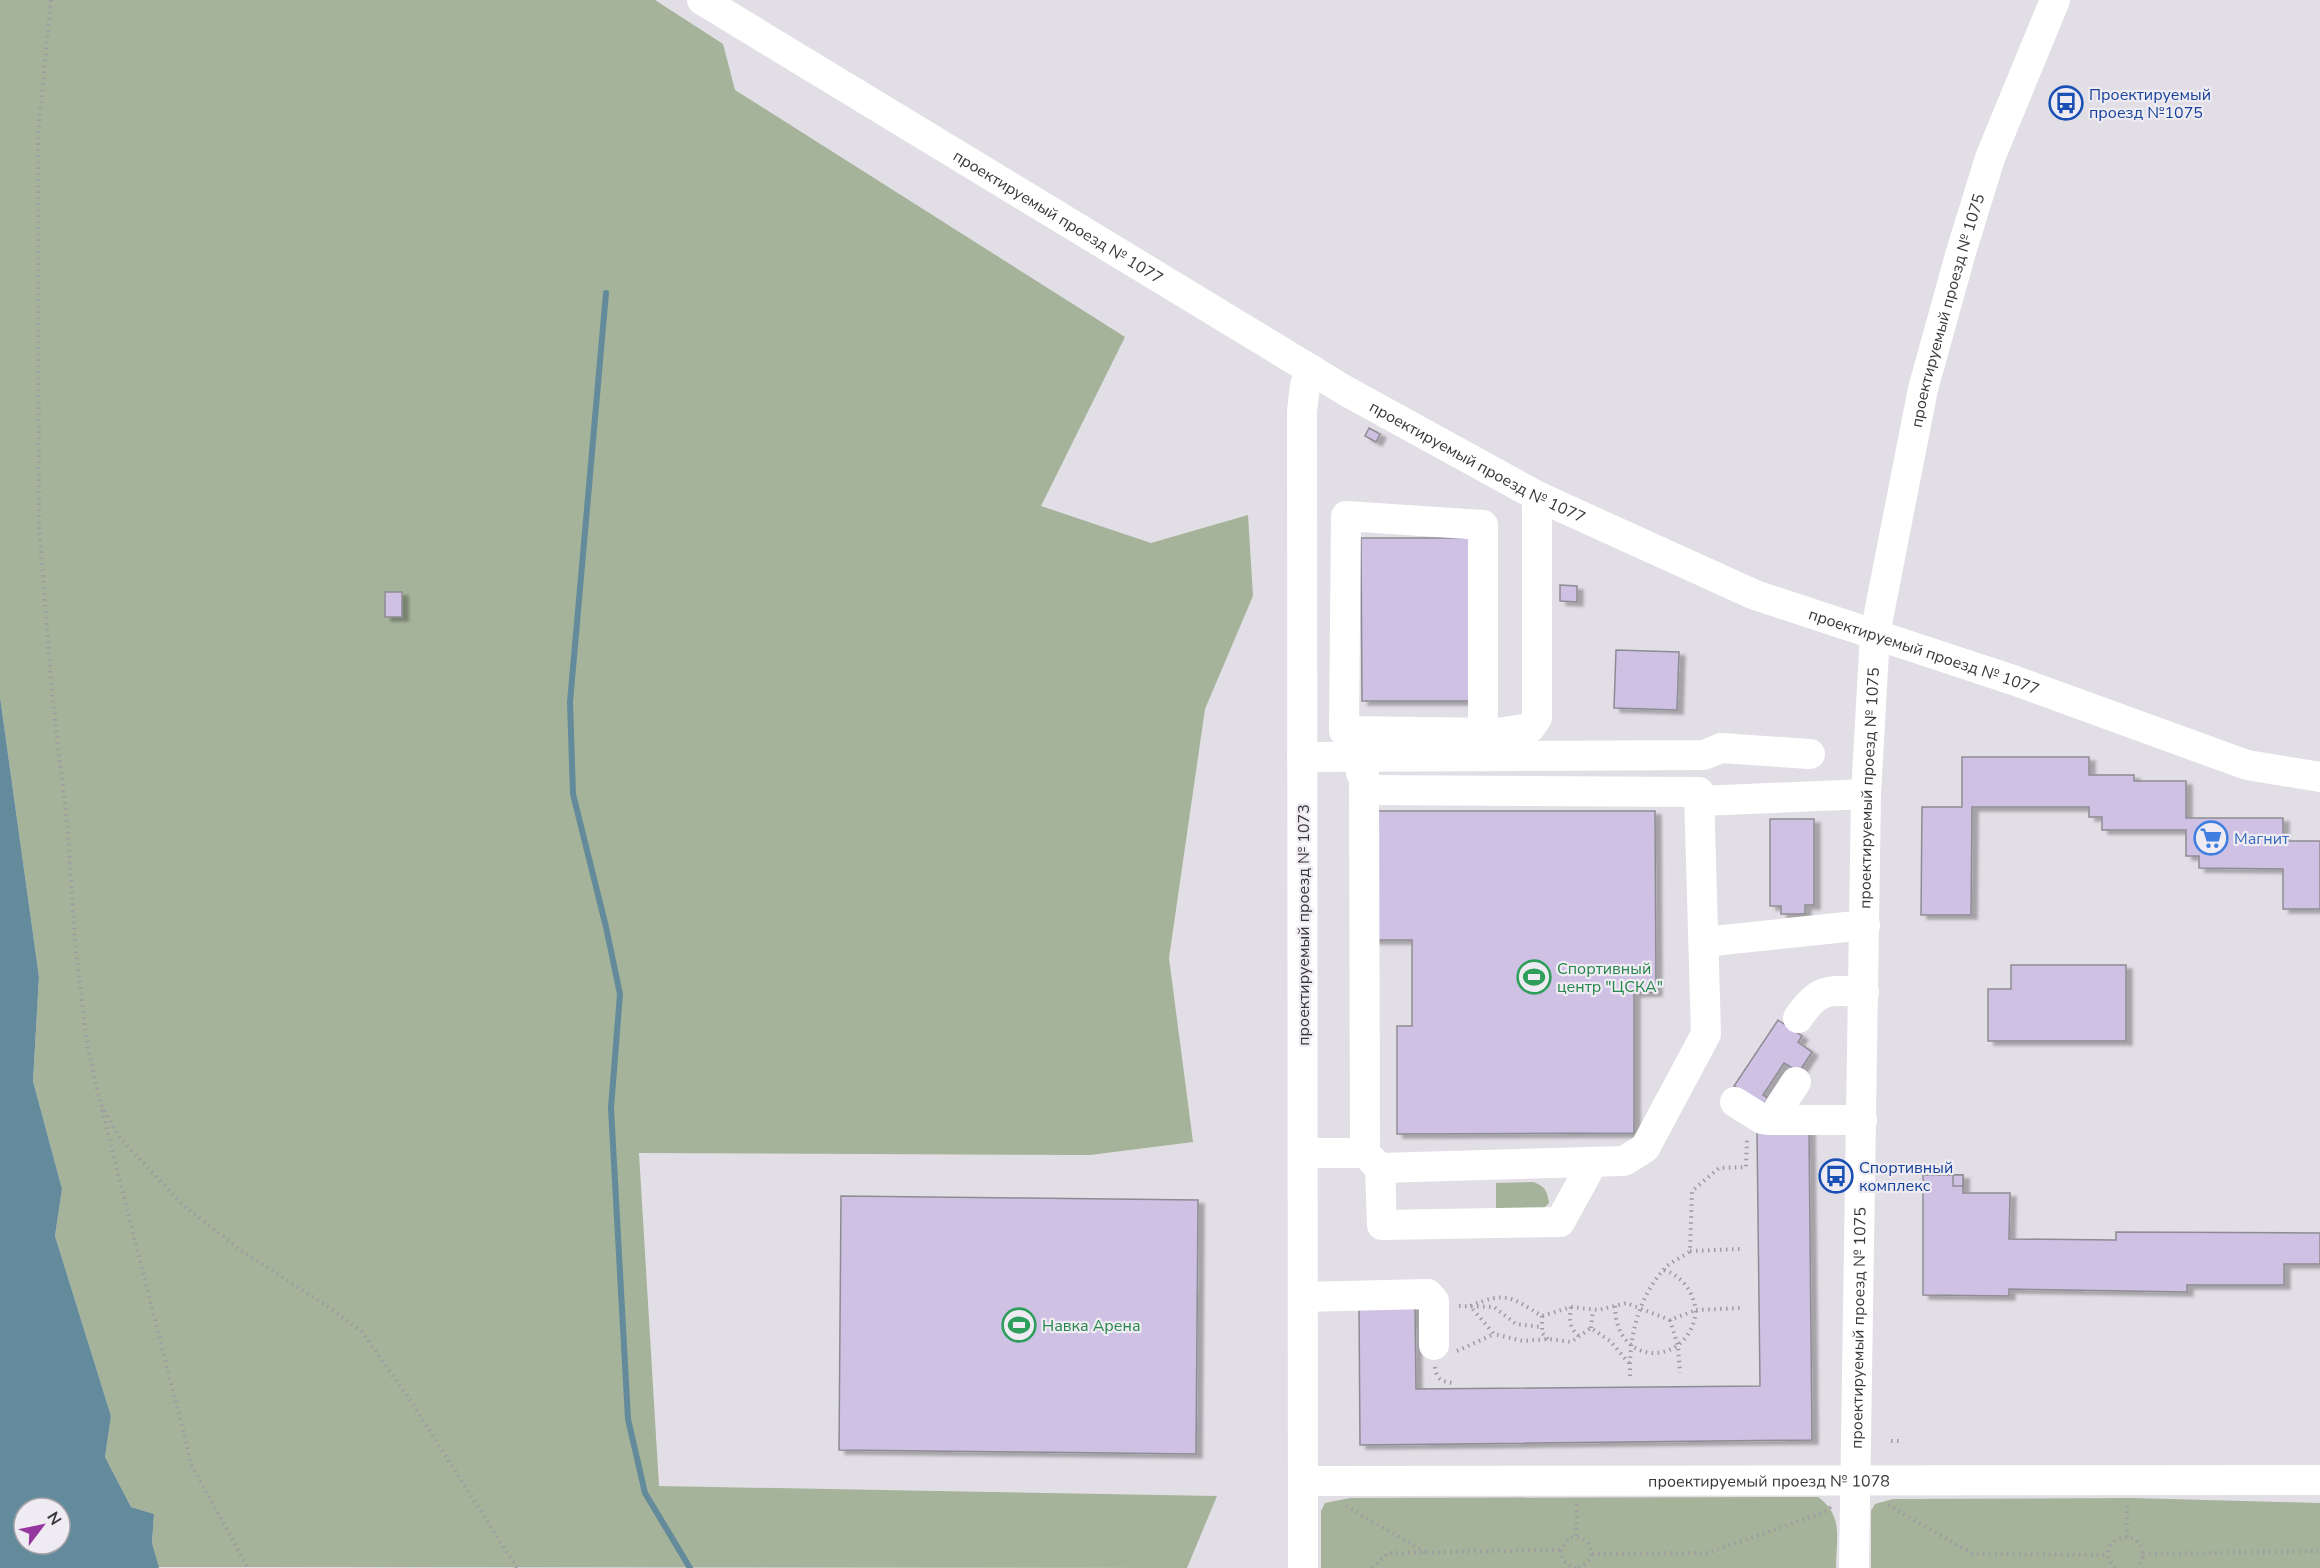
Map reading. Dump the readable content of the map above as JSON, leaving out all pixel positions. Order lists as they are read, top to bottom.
{
  "streets": {
    "street": [
      "проектируемый проезд № 1077",
      "проектируемый проезд № 1075",
      "проектируемый проезд № 1073",
      "проектируемый проезд № 1078"
    ]
  },
  "crossings": [
    ["проектируемый проезд № 1077", "проектируемый проезд № 1075"],
    ["проектируемый проезд № 1077", "проектируемый проезд № 1073"],
    ["проектируемый проезд № 1075", "проектируемый проезд № 1078"],
    ["проектируемый проезд № 1073", "проектируемый проезд № 1078"]
  ],
  "places": {
    "bus stop": ["Проектируемый проезд №1075", "Спортивный комплекс"],
    "supermarket": ["Магнит"],
    "sports": ["Спортивный центр \"ЦСКА\"", "Навка Арена"]
  },
  "north": "top right"
}
